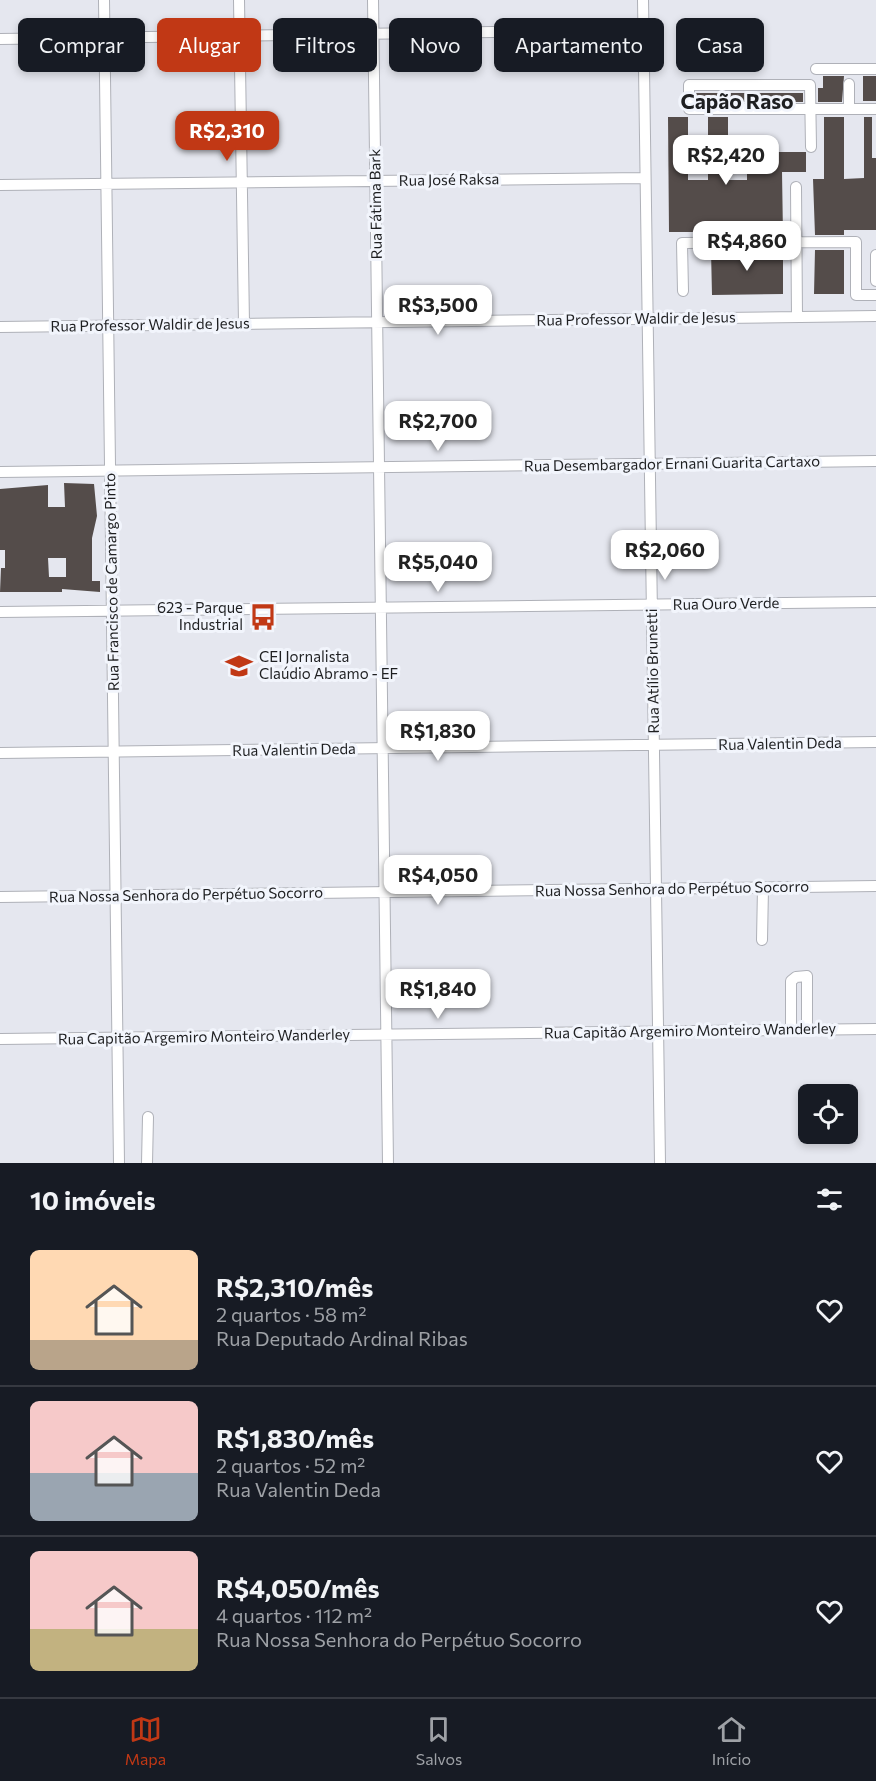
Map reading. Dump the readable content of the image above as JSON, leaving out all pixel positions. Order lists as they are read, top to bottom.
{
  "streets": {
    "street": [
      "Rua José Raksa",
      "Rua Fátima Bark",
      "Rua Professor Waldir de Jesus",
      "Rua Desembargador Ernani Guarita Cartaxo",
      "Rua Francisco de Camargo Pinto",
      "Rua Ouro Verde",
      "Rua Atílio Brunetti",
      "Rua Valentin Deda",
      "Rua Nossa Senhora do Perpétuo Socorro",
      "Rua Capitão Argemiro Monteiro Wanderley"
    ]
  },
  "crossings": [
    ["Rua José Raksa", "Rua Fátima Bark"],
    ["Rua José Raksa", "Rua Francisco de Camargo Pinto"],
    ["Rua José Raksa", "Rua Atílio Brunetti"],
    ["Rua Fátima Bark", "Rua Professor Waldir de Jesus"],
    ["Rua Fátima Bark", "Rua Desembargador Ernani Guarita Cartaxo"],
    ["Rua Fátima Bark", "Rua Ouro Verde"],
    ["Rua Fátima Bark", "Rua Valentin Deda"],
    ["Rua Fátima Bark", "Rua Nossa Senhora do Perpétuo Socorro"],
    ["Rua Fátima Bark", "Rua Capitão Argemiro Monteiro Wanderley"],
    ["Rua Professor Waldir de Jesus", "Rua Francisco de Camargo Pinto"],
    ["Rua Professor Waldir de Jesus", "Rua Atílio Brunetti"],
    ["Rua Desembargador Ernani Guarita Cartaxo", "Rua Francisco de Camargo Pinto"],
    ["Rua Desembargador Ernani Guarita Cartaxo", "Rua Atílio Brunetti"],
    ["Rua Francisco de Camargo Pinto", "Rua Ouro Verde"],
    ["Rua Francisco de Camargo Pinto", "Rua Valentin Deda"],
    ["Rua Francisco de Camargo Pinto", "Rua Nossa Senhora do Perpétuo Socorro"],
    ["Rua Francisco de Camargo Pinto", "Rua Capitão Argemiro Monteiro Wanderley"],
    ["Rua Ouro Verde", "Rua Atílio Brunetti"],
    ["Rua Atílio Brunetti", "Rua Valentin Deda"],
    ["Rua Atílio Brunetti", "Rua Nossa Senhora do Perpétuo Socorro"],
    ["Rua Atílio Brunetti", "Rua Capitão Argemiro Monteiro Wanderley"]
  ],
  "districts": ["Capão Raso"],
  "places": {
    "bus stop": ["623 - Parque Industrial"],
    "school or university": ["CEI Jornalista Claúdio Abramo - EF"]
  },
  "page": {
    "chip": [
      "Comprar",
      "Alugar",
      "Filtros",
      "Novo",
      "Apartamento",
      "Casa"
    ],
    "price": [
      "R$2,310",
      "R$2,420",
      "R$4,860",
      "R$3,500",
      "R$2,700",
      "R$2,060",
      "R$5,040",
      "R$1,830",
      "R$4,050",
      "R$1,840"
    ],
    "heading": "10 imóveis",
    "list": [
      {
        "name": "R$2,310/mês",
        "note": "2 quartos · 58 m² · Rua Deputado Ardinal Ribas"
      },
      {
        "name": "R$1,830/mês",
        "note": "2 quartos · 52 m² · Rua Valentin Deda"
      },
      {
        "name": "R$4,050/mês",
        "note": "4 quartos · 112 m² · Rua Nossa Senhora do Perpétuo Socorro"
      }
    ],
    "tabs": ["Mapa", "Salvos", "Início"]
  }
}
